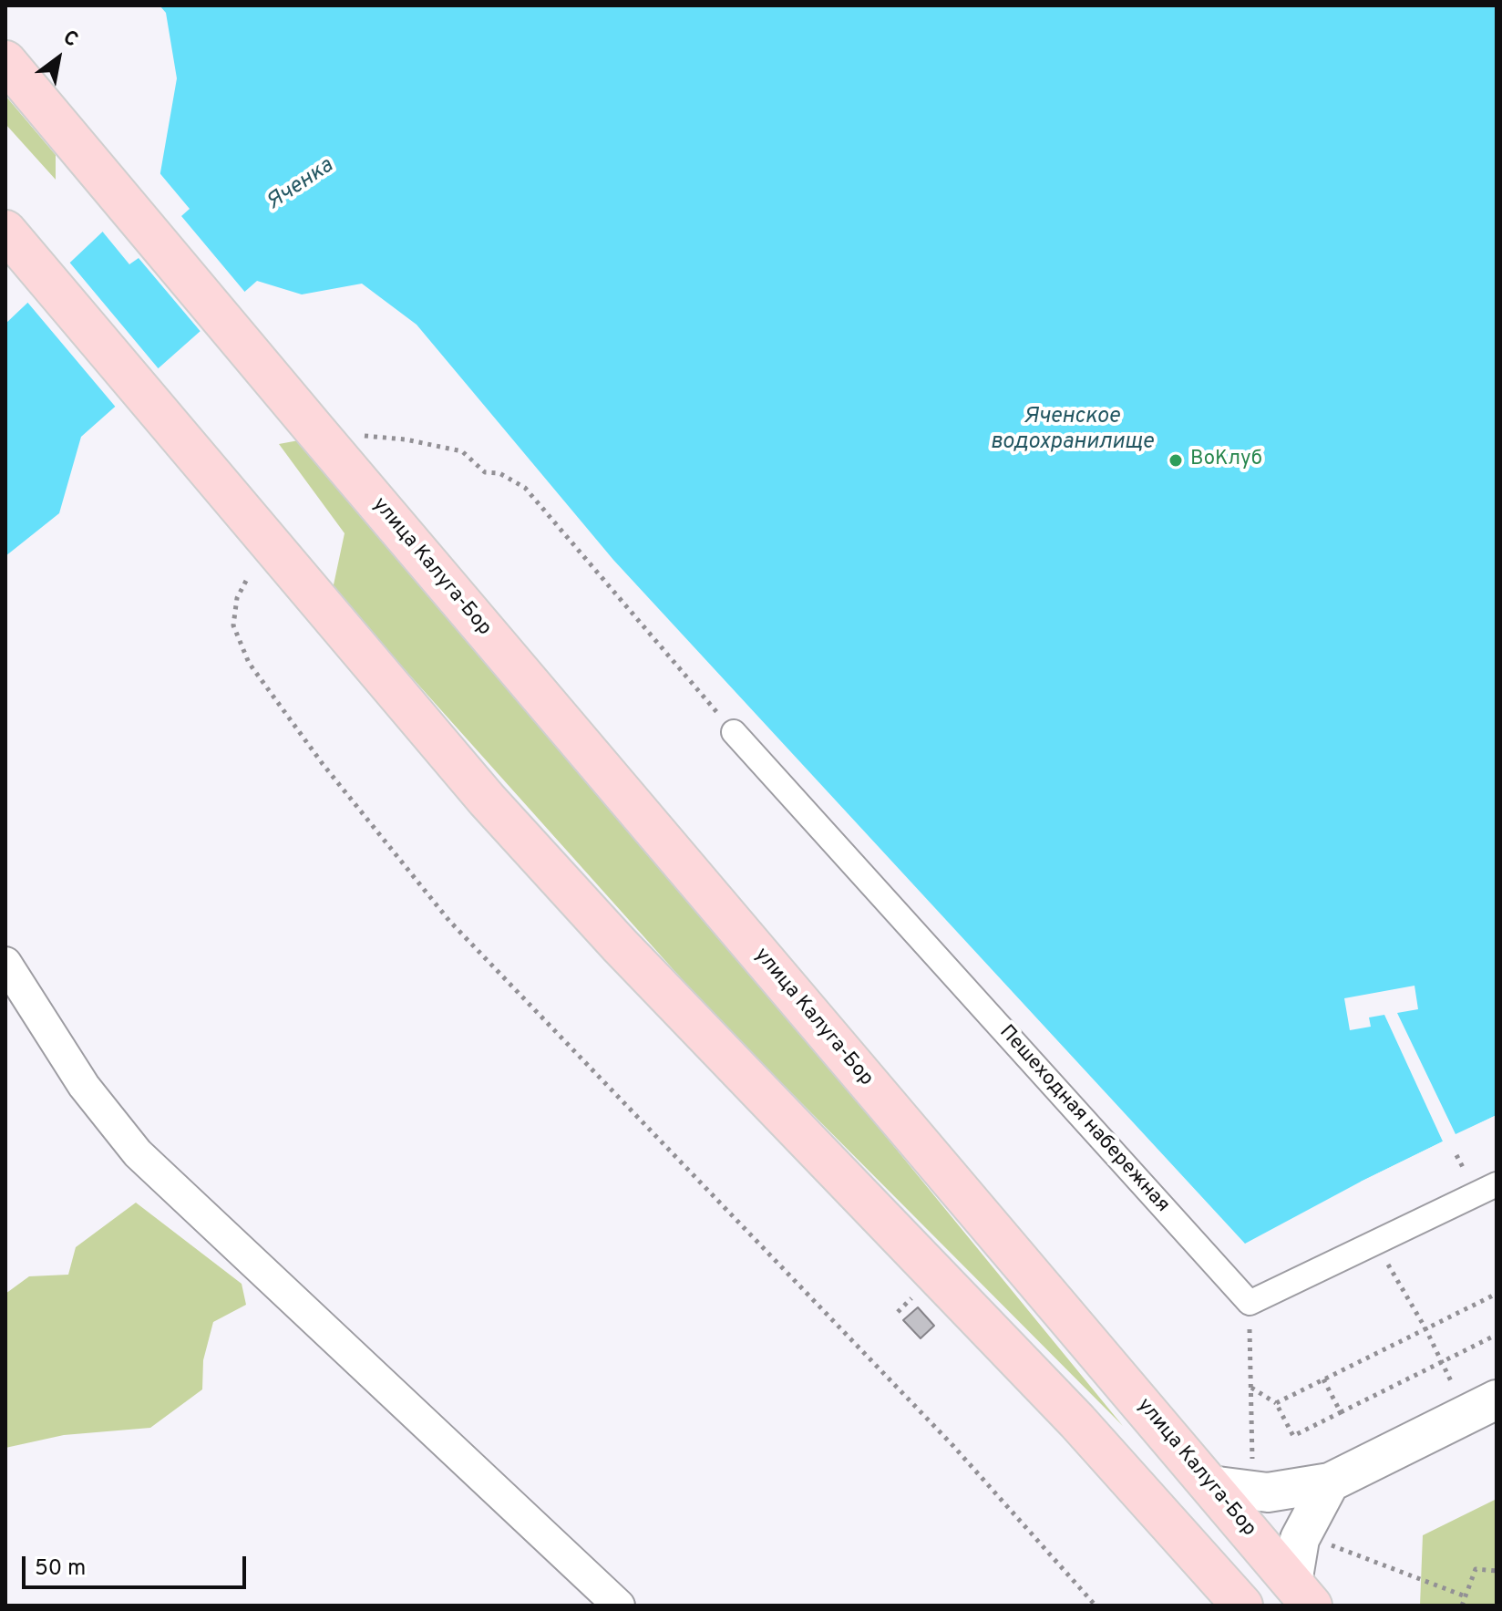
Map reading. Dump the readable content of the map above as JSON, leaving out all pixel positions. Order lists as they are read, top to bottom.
{
  "streets": {
    "main road": ["улица Калуга-Бор"],
    "street": ["Пешеходная набережная"]
  },
  "water": ["Яченка", "Яченское водохранилище"],
  "places": ["ВоКлуб"],
  "scale_bar": "50 m",
  "north": "top right"
}
